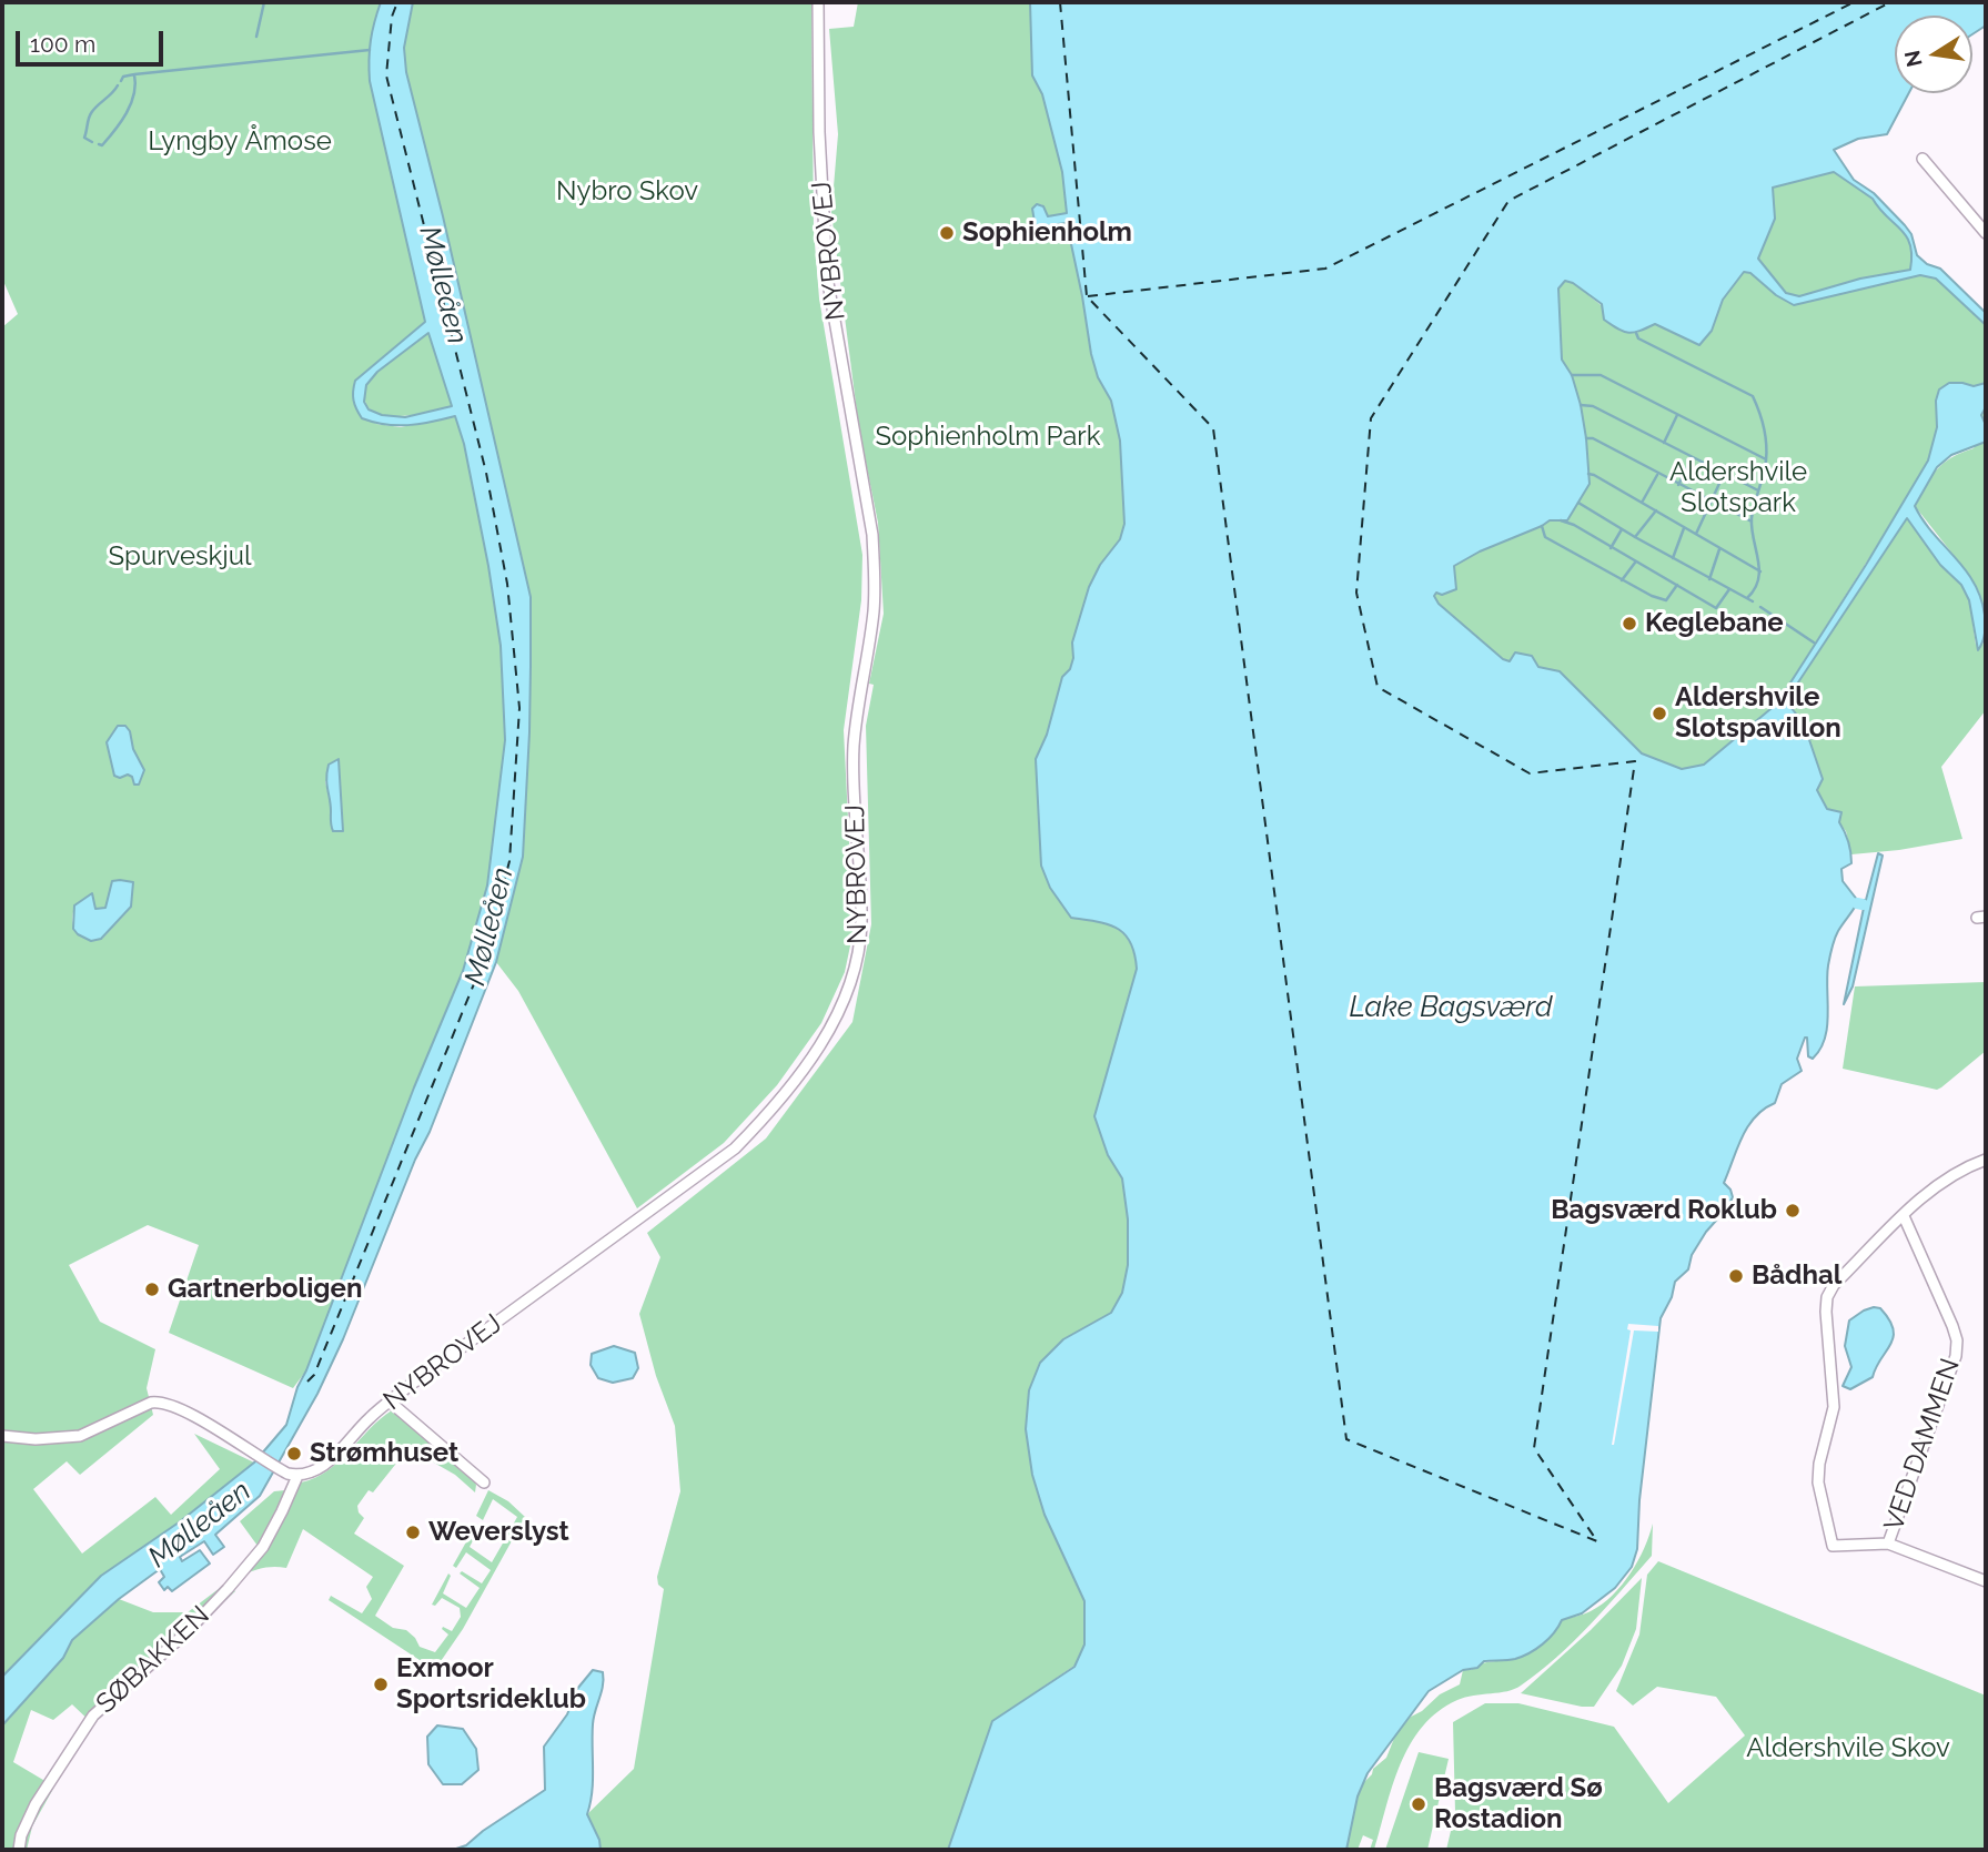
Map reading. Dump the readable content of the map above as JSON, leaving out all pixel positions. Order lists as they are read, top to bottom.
{
  "streets": {
    "street": ["NYBROVEJ", "VED DAMMEN", "SØBAKKEN"]
  },
  "crossings": [
    ["NYBROVEJ", "SØBAKKEN"]
  ],
  "water": ["Mølleåen", "Lake Bagsværd"],
  "parks": [
    "Lyngby Åmose",
    "Nybro Skov",
    "Sophienholm Park",
    "Aldershvile Slotspark",
    "Spurveskjul",
    "Aldershvile Skov"
  ],
  "places": [
    "Sophienholm",
    "Keglebane",
    "Aldershvile Slotspavillon",
    "Bagsværd Roklub",
    "Bådhal",
    "Gartnerboligen",
    "Strømhuset",
    "Weverslyst",
    "Exmoor Sportsrideklub",
    "Bagsværd Sø Rostadion"
  ],
  "scale_bar": "100 m",
  "north": "left"
}
